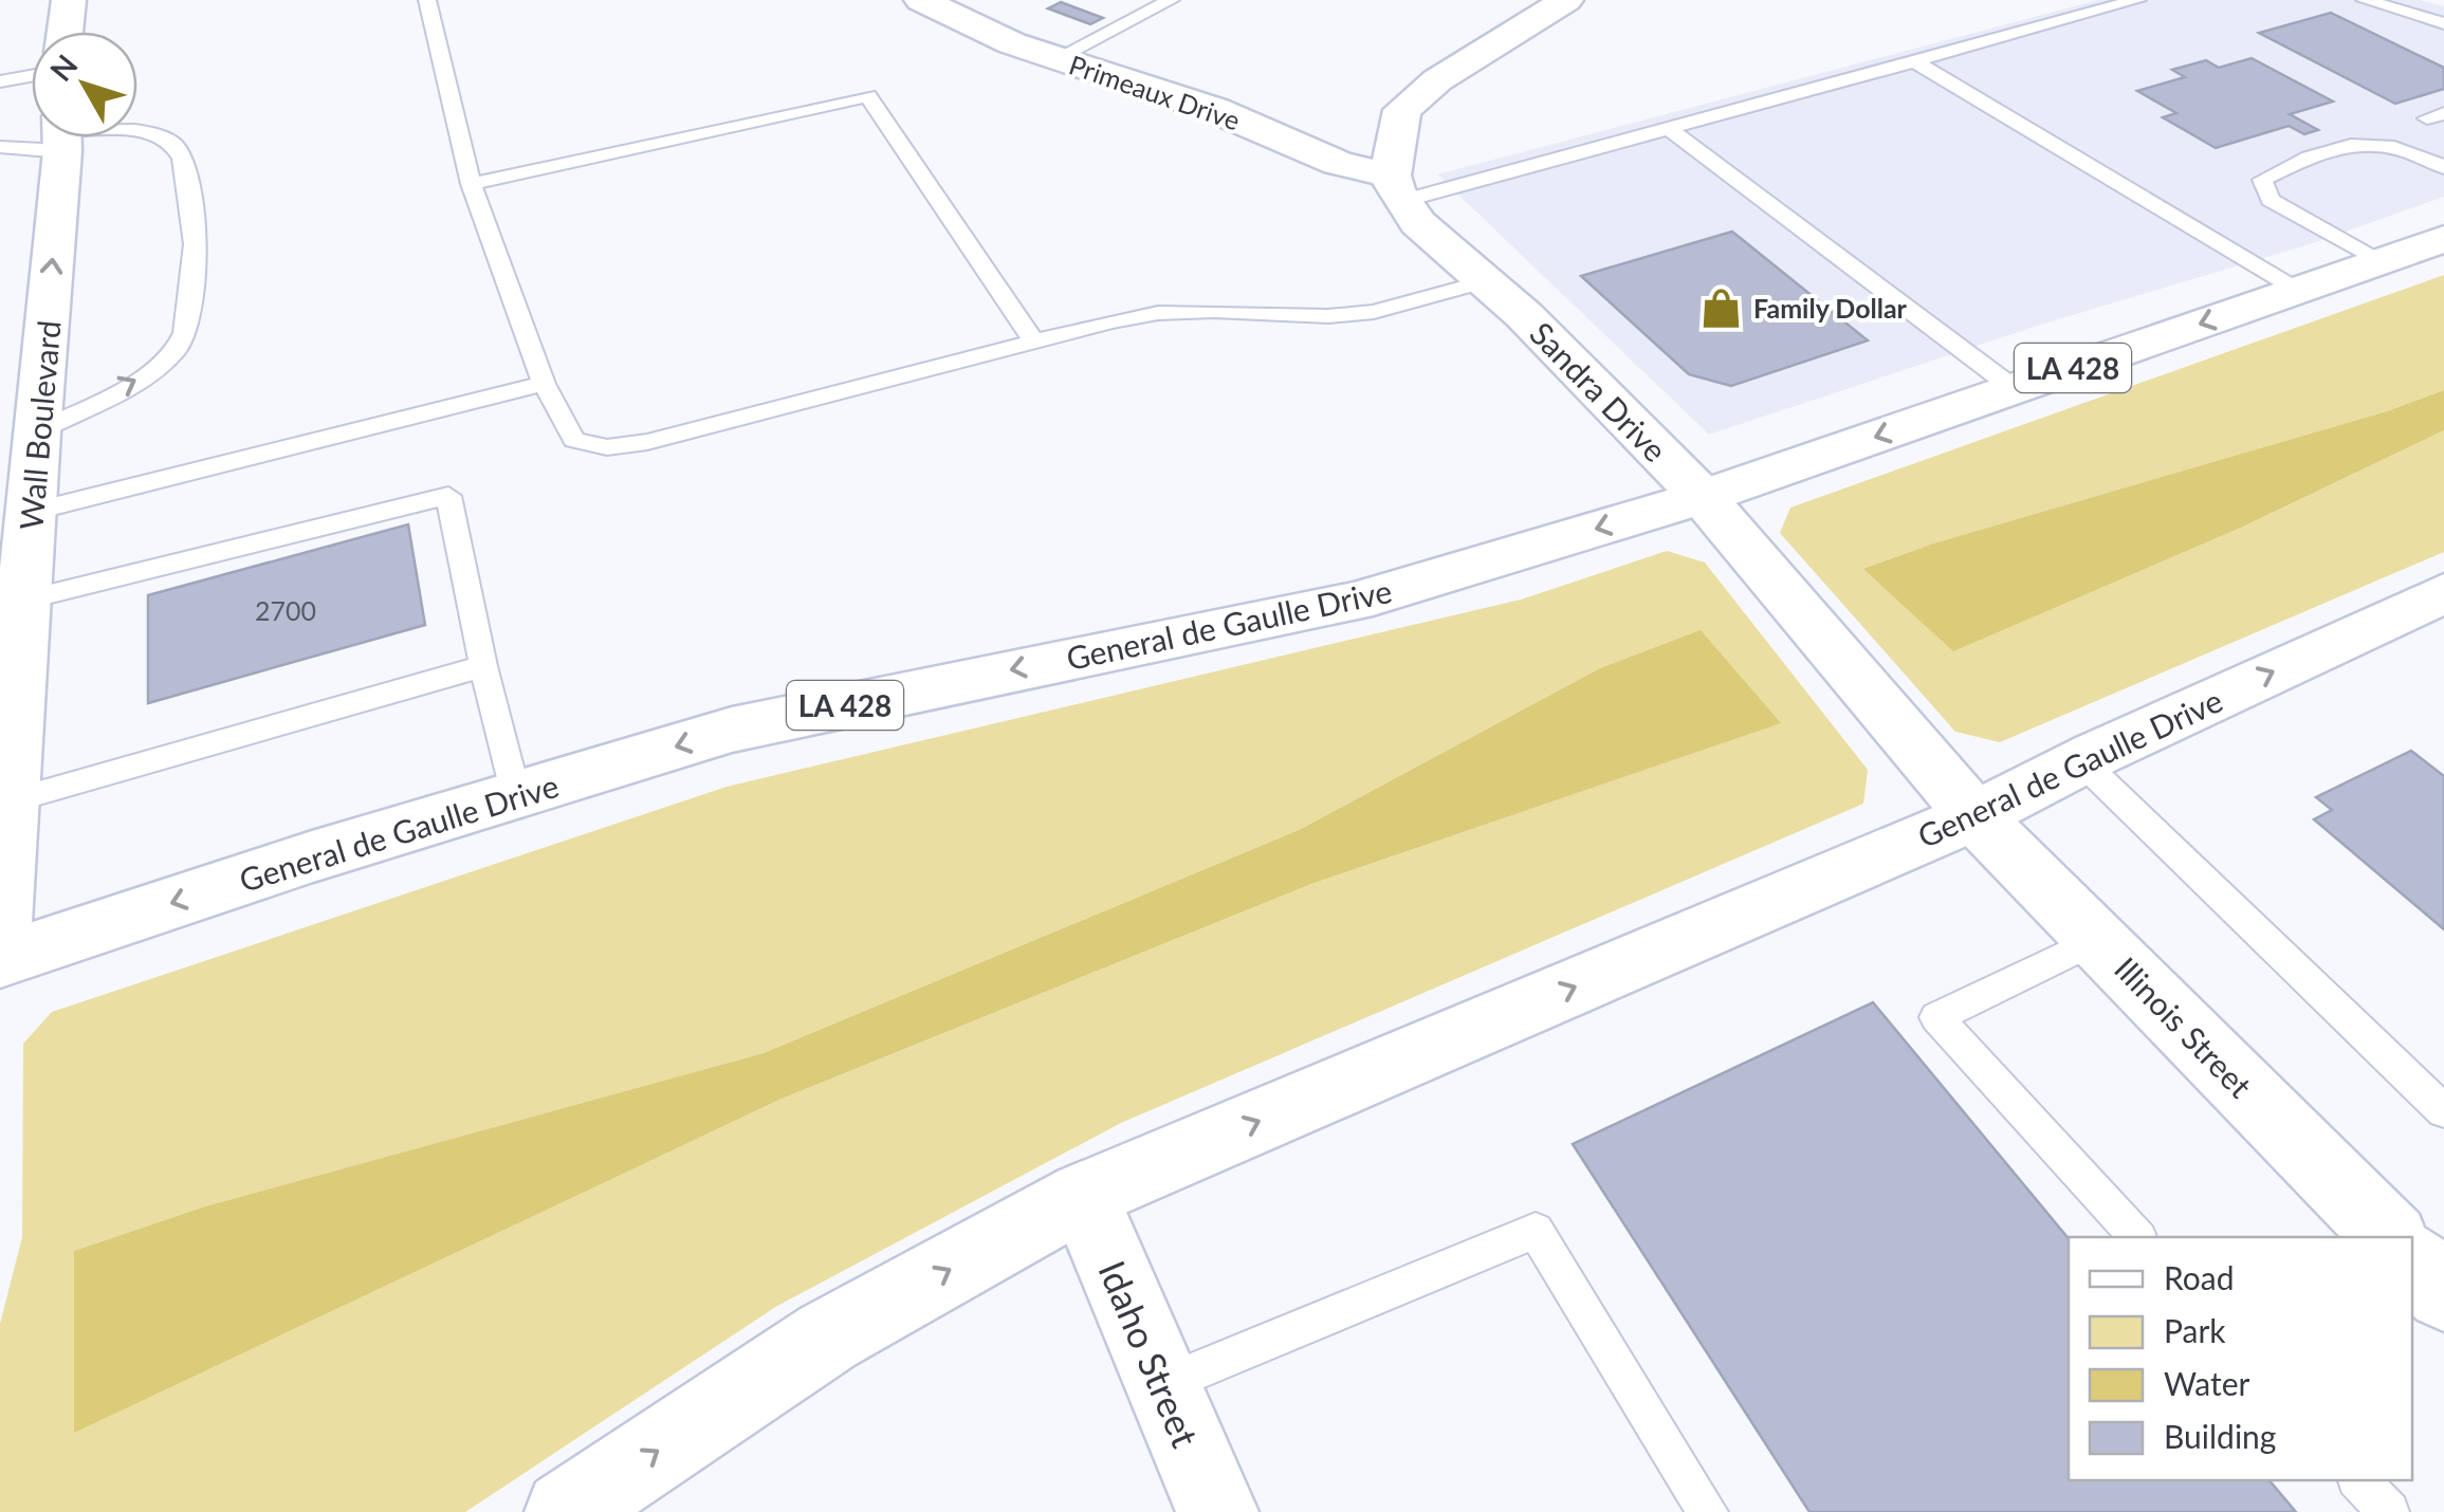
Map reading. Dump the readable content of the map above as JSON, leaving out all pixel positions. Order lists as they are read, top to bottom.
{
  "streets": {
    "street": [
      "Primeaux Drive",
      "LA 428",
      "Sandra Drive",
      "Wall Boulevard",
      "General de Gaulle Drive",
      "Illinois Street",
      "Idaho Street"
    ]
  },
  "crossings": [
    ["Primeaux Drive", "Sandra Drive"],
    ["Sandra Drive", "General de Gaulle Drive"],
    ["Sandra Drive", "Illinois Street"],
    ["General de Gaulle Drive", "Illinois Street"],
    ["General de Gaulle Drive", "Idaho Street"]
  ],
  "one_way": ["Wall Boulevard"],
  "places": {
    "shop": ["Family Dollar"]
  },
  "house_numbers": ["2700"],
  "legend": [
    "Road",
    "Park",
    "Water",
    "Building"
  ],
  "north": "top left"
}
